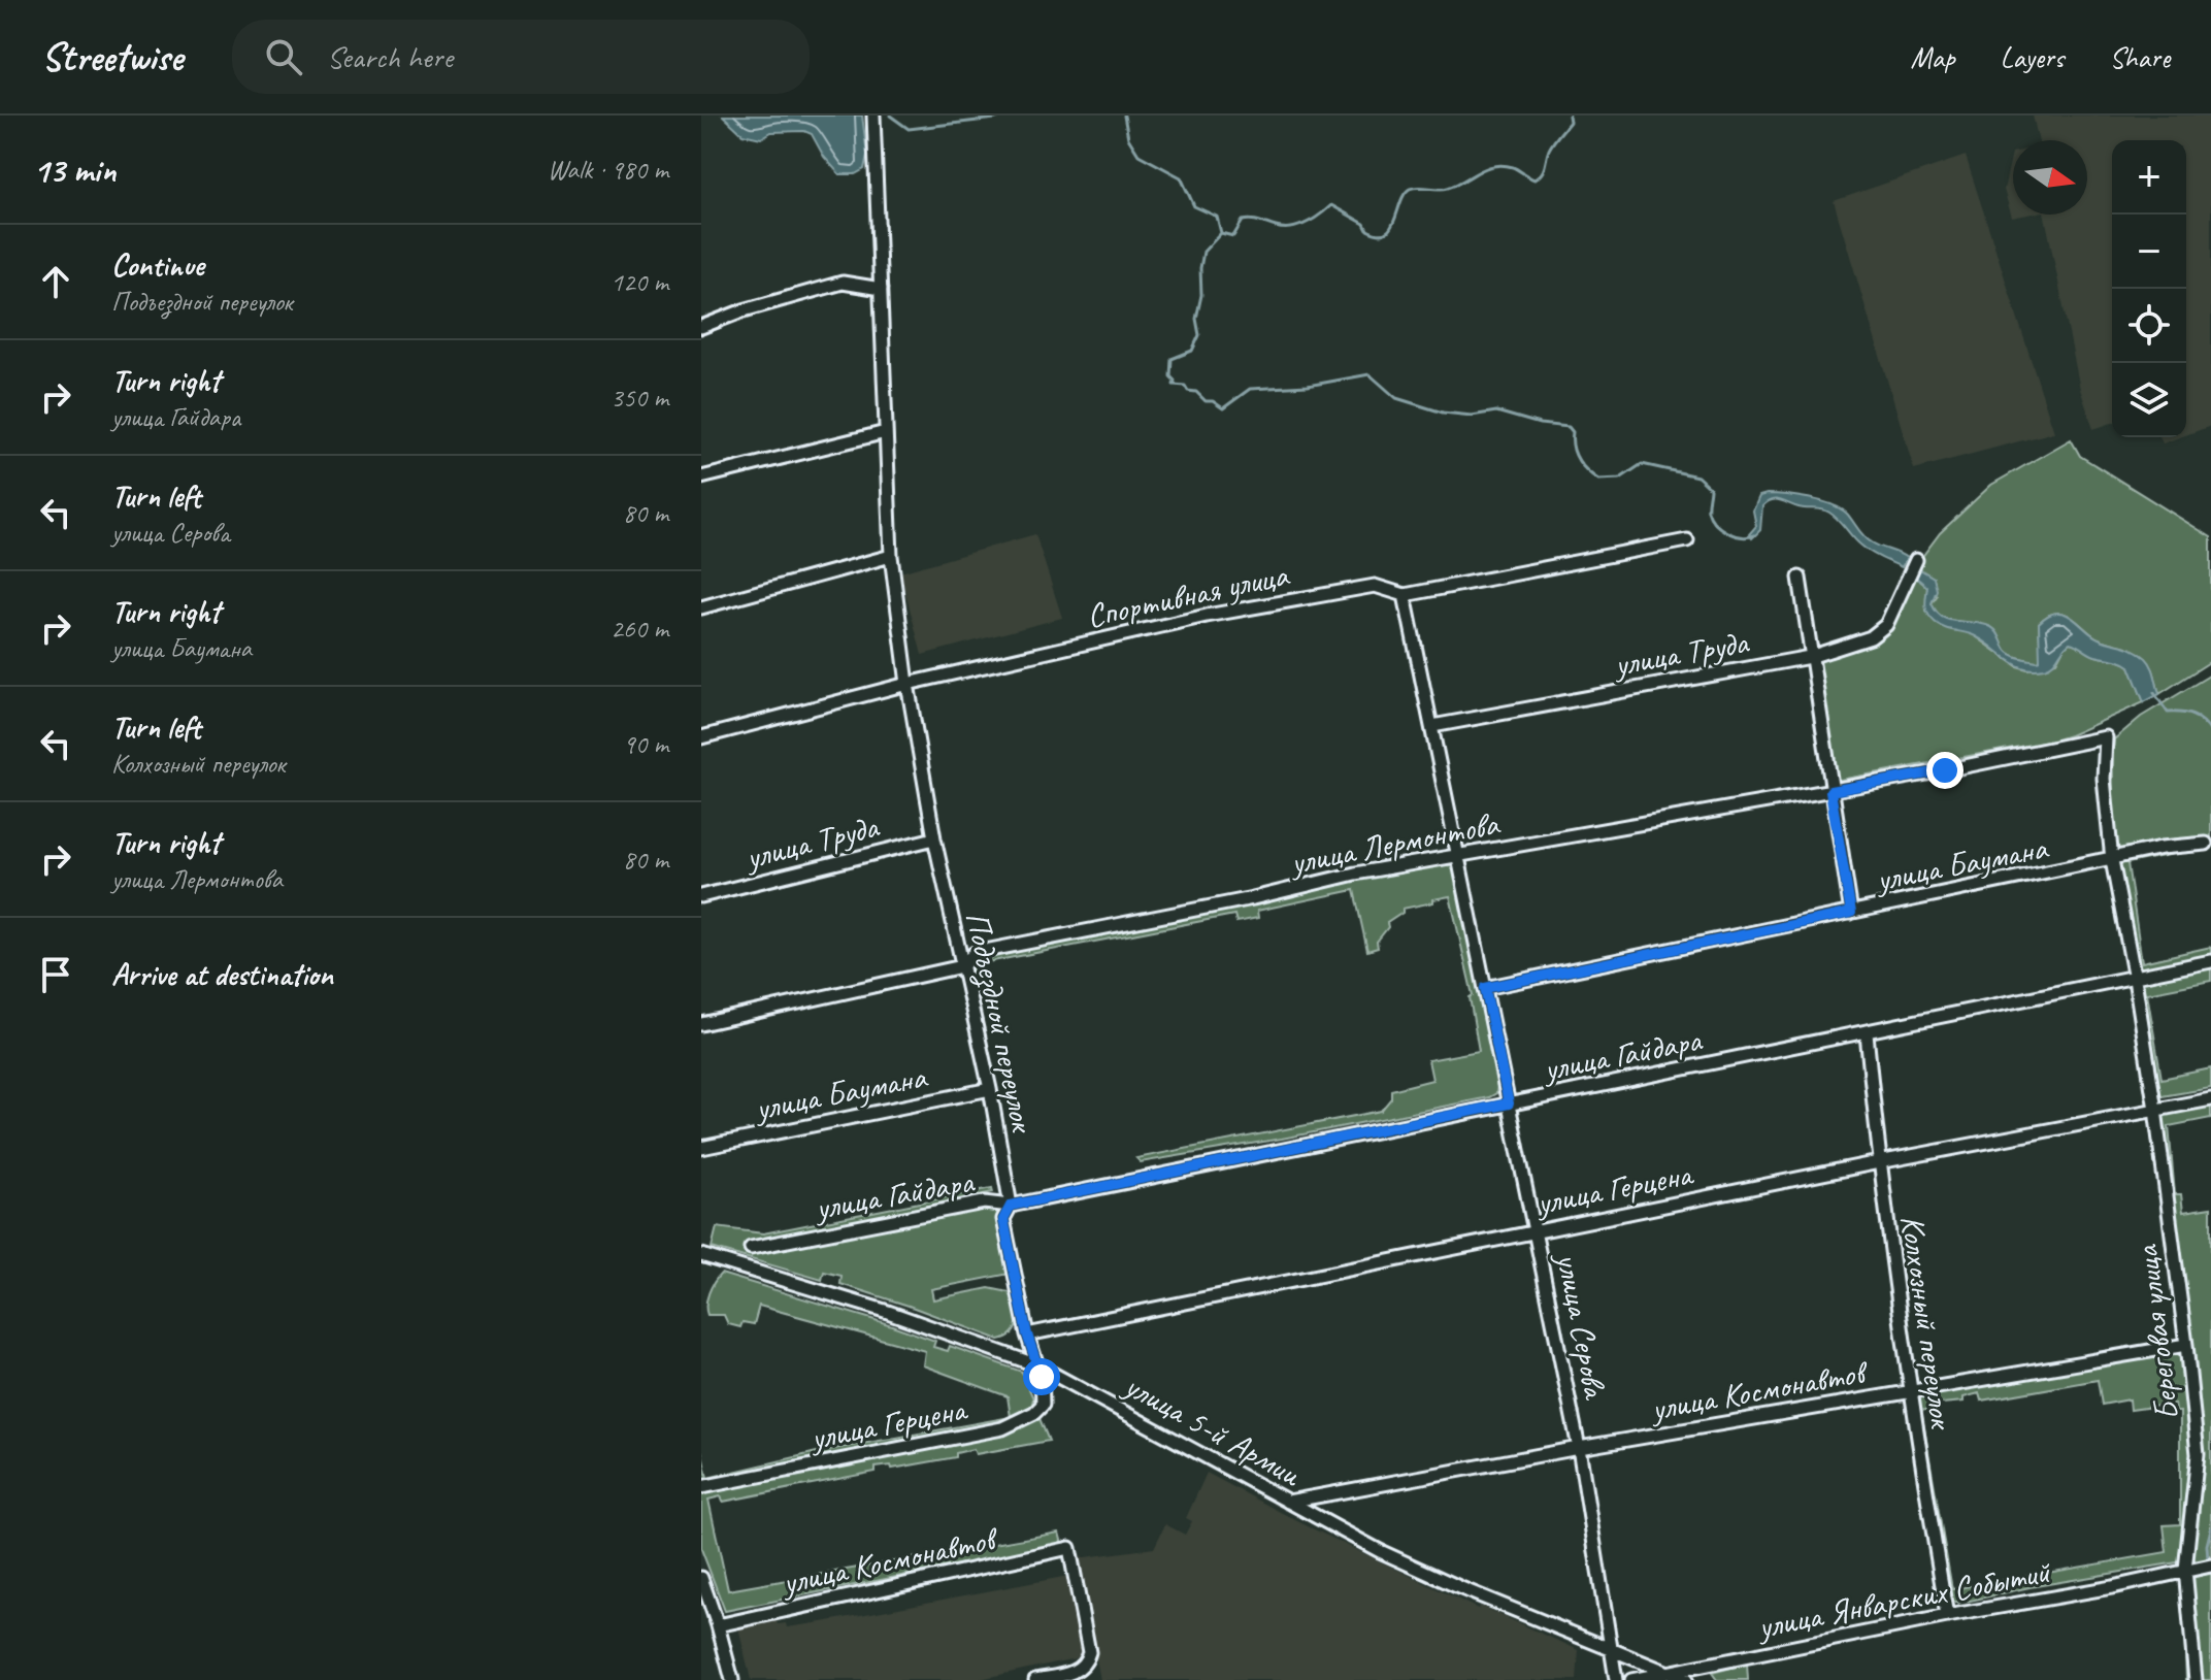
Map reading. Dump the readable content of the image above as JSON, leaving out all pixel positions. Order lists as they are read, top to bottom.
{
  "streets": {
    "street": [
      "Спортивная улица",
      "улица Труда",
      "улица Лермонтова",
      "улица Баумана",
      "Подъездной переулок",
      "улица Гайдара",
      "улица Герцена",
      "Колхозный переулок",
      "улица Серова",
      "Береговая улица",
      "улица Космонавтов",
      "улица 5-й Армии",
      "улица Январских Событий"
    ]
  },
  "crossings": [
    ["Спортивная улица", "Подъездной переулок"],
    ["Спортивная улица", "улица Серова"],
    ["улица Труда", "Подъездной переулок"],
    ["улица Труда", "улица Серова"],
    ["улица Лермонтова", "Подъездной переулок"],
    ["улица Лермонтова", "улица Серова"],
    ["улица Лермонтова", "Береговая улица"],
    ["улица Баумана", "Подъездной переулок"],
    ["улица Баумана", "улица Серова"],
    ["улица Баумана", "Береговая улица"],
    ["Подъездной переулок", "улица Гайдара"],
    ["Подъездной переулок", "улица Герцена"],
    ["Подъездной переулок", "улица 5-й Армии"],
    ["улица Гайдара", "Колхозный переулок"],
    ["улица Гайдара", "улица Серова"],
    ["улица Гайдара", "Береговая улица"],
    ["улица Герцена", "Колхозный переулок"],
    ["улица Герцена", "улица Серова"],
    ["улица Герцена", "Береговая улица"],
    ["улица Герцена", "улица 5-й Армии"],
    ["Колхозный переулок", "улица Космонавтов"],
    ["Колхозный переулок", "улица Январских Событий"],
    ["улица Серова", "улица Космонавтов"],
    ["улица Серова", "улица 5-й Армии"],
    ["Береговая улица", "улица Космонавтов"],
    ["Береговая улица", "улица Январских Событий"],
    ["улица Космонавтов", "улица 5-й Армии"],
    ["улица 5-й Армии", "улица Январских Событий"]
  ],
  "north": "right",
  "page": {
    "header": "Streetwise",
    "search": "Search here",
    "nav": ["Map", "Layers", "Share"],
    "heading": ["13 min", "Walk · 980 m"],
    "map_buttons": ["+", "−"],
    "list": [
      ["Continue", "Подъездной переулок", "120 m"],
      ["Turn right", "улица Гайдара", "350 m"],
      ["Turn left", "улица Серова", "80 m"],
      ["Turn right", "улица Баумана", "260 m"],
      ["Turn left", "Колхозный переулок", "90 m"],
      ["Turn right", "улица Лермонтова", "80 m"],
      "Arrive at destination"
    ]
  }
}
